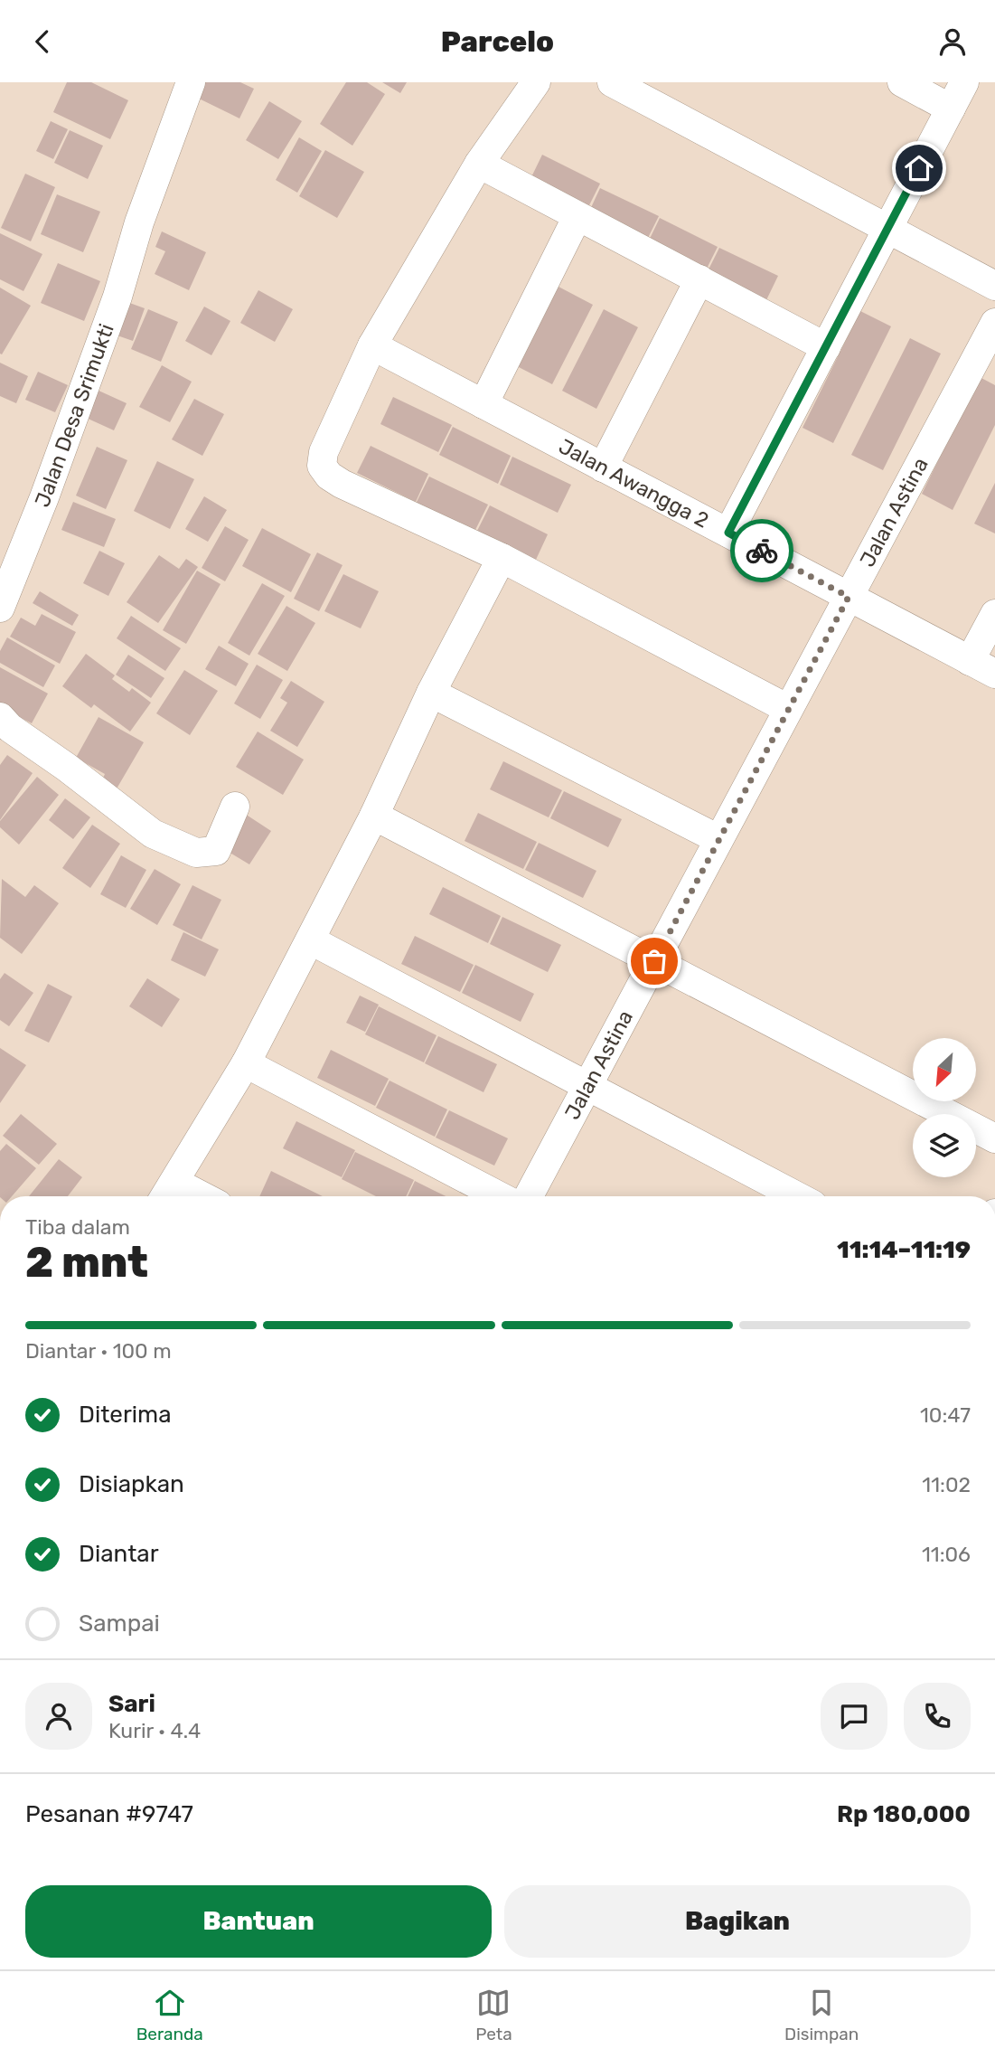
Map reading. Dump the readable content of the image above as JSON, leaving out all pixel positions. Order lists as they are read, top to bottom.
{
  "streets": {
    "street": ["Jalan Desa Srimukti", "Jalan Awangga 2", "Jalan Astina"]
  },
  "crossings": [
    ["Jalan Awangga 2", "Jalan Astina"]
  ],
  "north": "bottom left",
  "page": {
    "header": "Parcelo",
    "heading": ["2 mnt", "Tiba dalam", "11:14–11:19"],
    "panel": [
      "Sari",
      "Kurir · 4.4",
      "Pesanan #9747",
      "Rp 180,000"
    ],
    "bar": "Diantar · 100 m",
    "list": [
      ["Diterima", "10:47"],
      ["Disiapkan", "11:02"],
      ["Diantar", "11:06"],
      "Sampai"
    ],
    "buttons": ["Bantuan", "Bagikan"],
    "tabs": ["Beranda", "Peta", "Disimpan"]
  }
}
